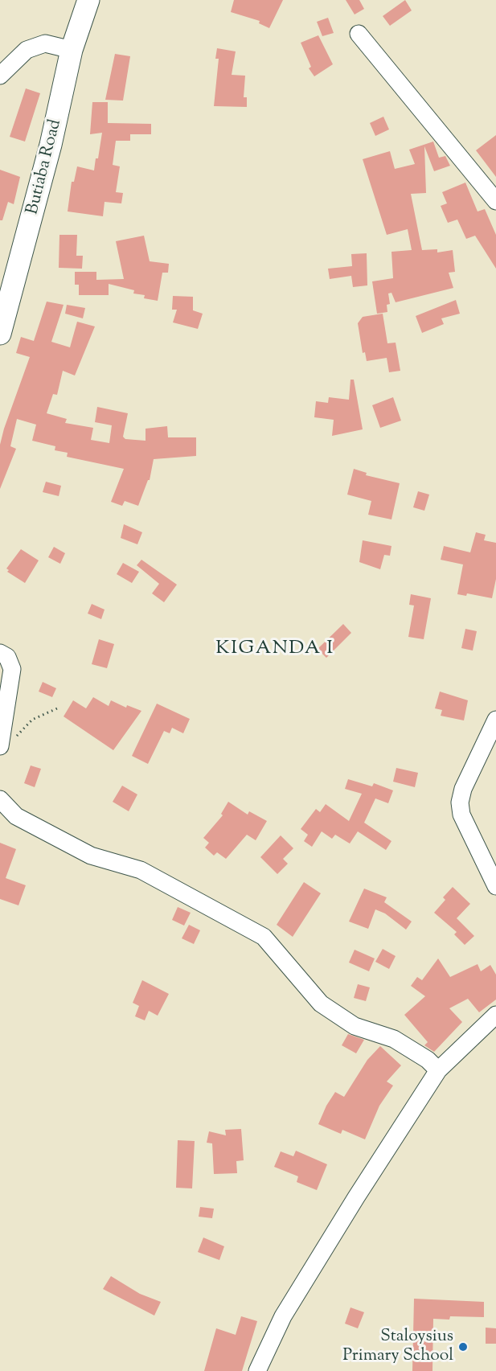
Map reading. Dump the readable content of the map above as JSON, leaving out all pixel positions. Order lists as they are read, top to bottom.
{
  "streets": {
    "main road": ["Butiaba Road"]
  },
  "districts": ["KIGANDA I"],
  "places": ["Staloysius Primary School"]
}
